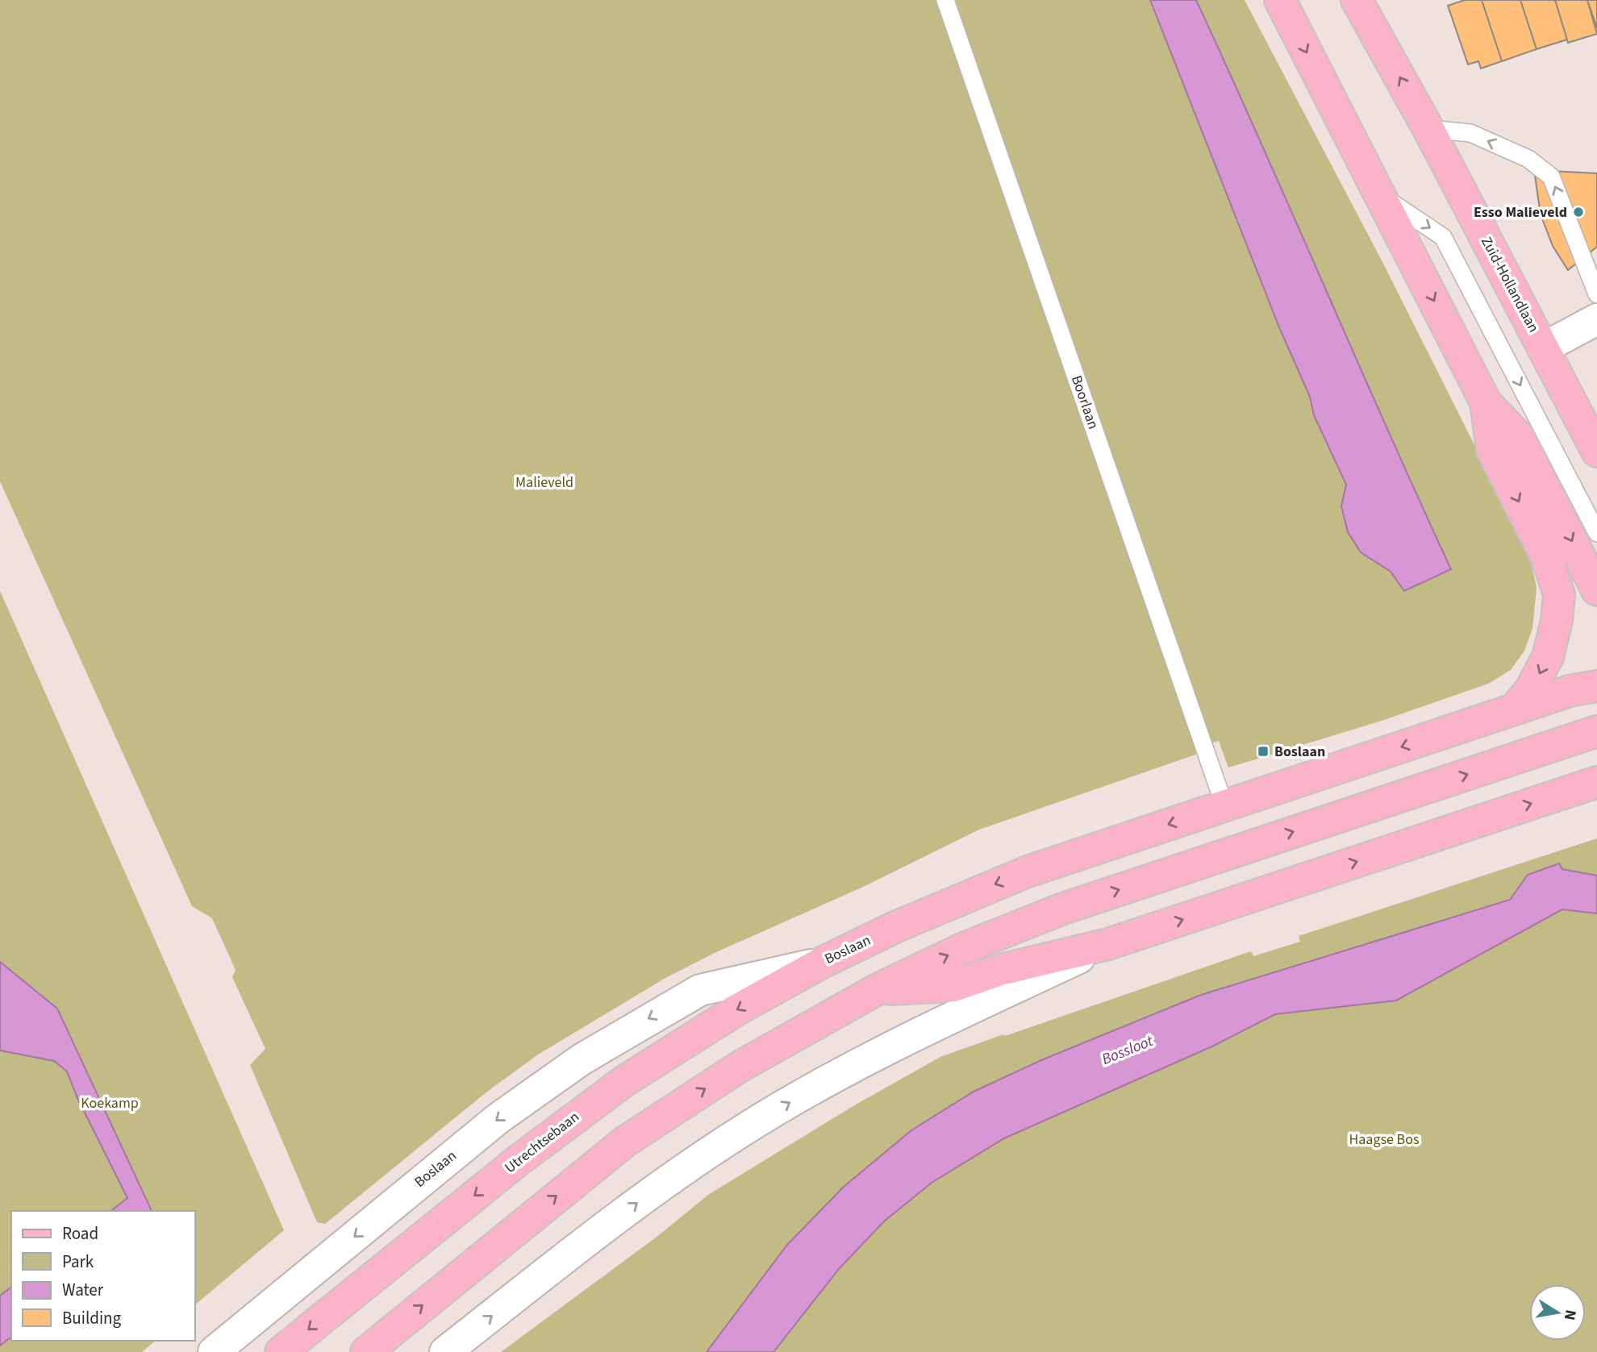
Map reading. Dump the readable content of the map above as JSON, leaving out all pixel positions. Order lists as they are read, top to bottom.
{
  "streets": {
    "main road": ["Zuid-Hollandlaan", "Boslaan", "Utrechtsebaan"],
    "lane": ["Boorlaan"]
  },
  "crossings": [
    ["Boorlaan", "Boslaan"],
    ["Boslaan", "Utrechtsebaan"]
  ],
  "water": ["Bossloot"],
  "parks": ["Malieveld", "Koekamp", "Haagse Bos"],
  "places": {
    "other": ["Esso Malieveld"],
    "transit": ["Boslaan"]
  },
  "legend": [
    "Road",
    "Park",
    "Water",
    "Building"
  ],
  "north": "right"
}
